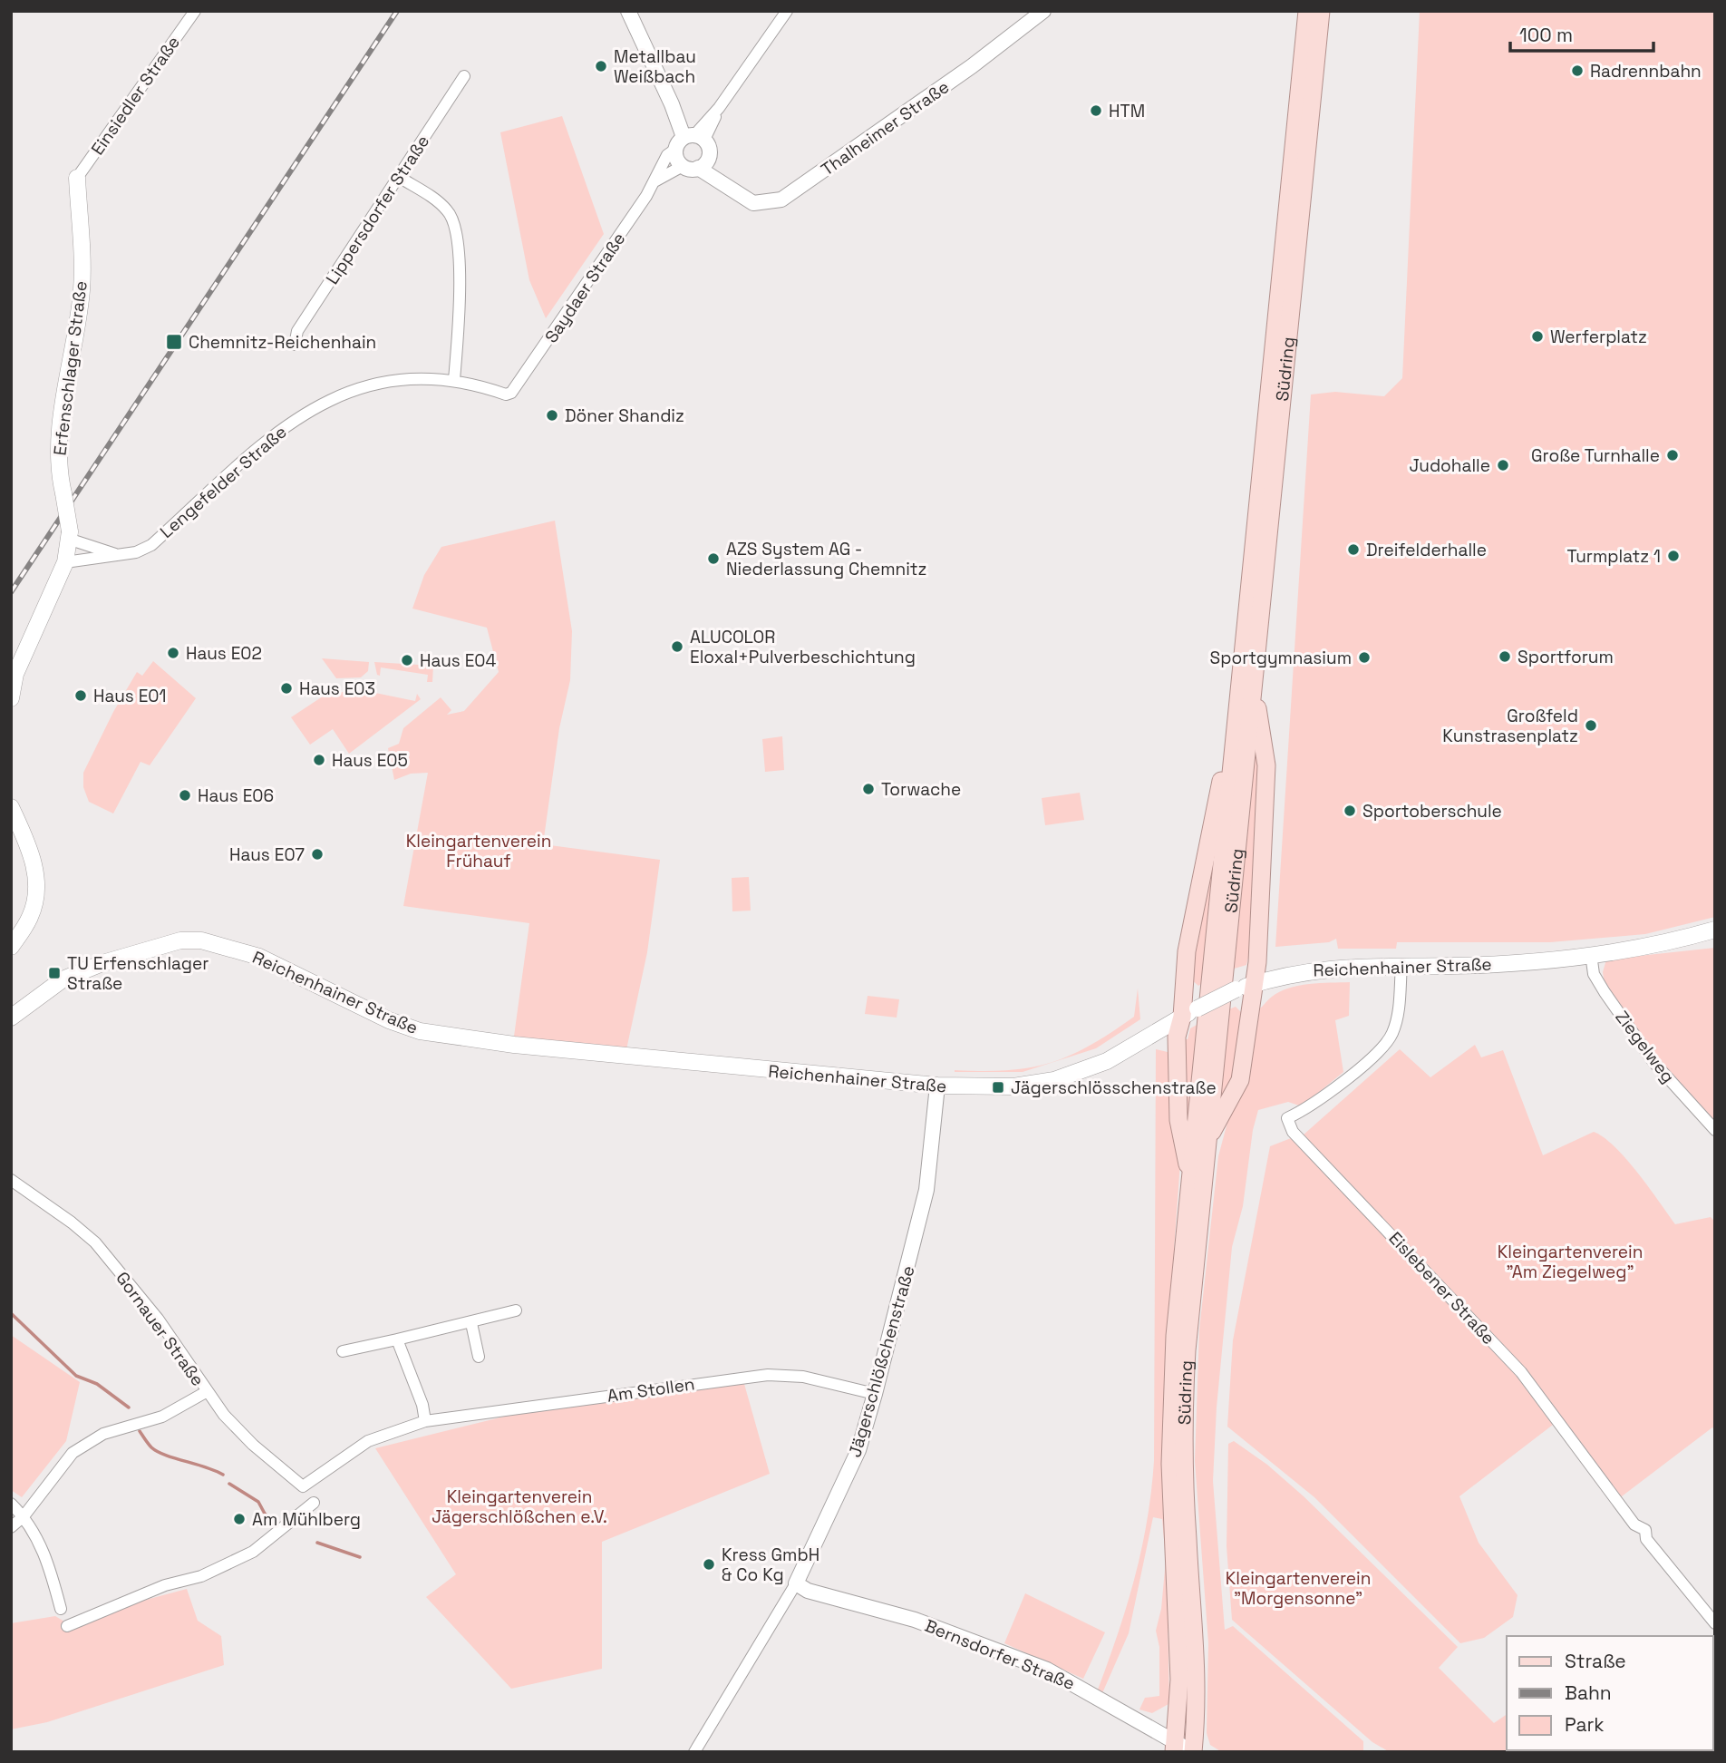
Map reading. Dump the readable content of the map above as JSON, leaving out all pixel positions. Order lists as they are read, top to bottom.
{
  "streets": {
    "main road": ["Erfenschlager Straße", "Südring", "Reichenhainer Straße"],
    "street": [
      "Einsiedler Straße",
      "Thalheimer Straße",
      "Lippersdorfer Straße",
      "Saydaer Straße",
      "Lengefelder Straße",
      "Ziegelweg",
      "Eislebener Straße",
      "Gornauer Straße",
      "Jägerschlößchenstraße",
      "Am Stollen",
      "Bernsdorfer Straße"
    ]
  },
  "crossings": [
    ["Einsiedler Straße", "Erfenschlager Straße"],
    ["Saydaer Straße", "Lengefelder Straße"],
    ["Erfenschlager Straße", "Lengefelder Straße"],
    ["Südring", "Bernsdorfer Straße"],
    ["Reichenhainer Straße", "Ziegelweg"],
    ["Reichenhainer Straße", "Eislebener Straße"],
    ["Reichenhainer Straße", "Jägerschlößchenstraße"],
    ["Gornauer Straße", "Am Stollen"],
    ["Jägerschlößchenstraße", "Am Stollen"],
    ["Jägerschlößchenstraße", "Bernsdorfer Straße"]
  ],
  "parks": [
    "Kleingartenverein Frühauf",
    "Kleingartenverein \"Am Ziegelweg\"",
    "Kleingartenverein Jägerschlößchen e.V.",
    "Kleingartenverein \"Morgensonne\""
  ],
  "places": {
    "other": [
      "Metallbau Weißbach",
      "Radrennbahn",
      "HTM",
      "Werferplatz",
      "Döner Shandiz",
      "Große Turnhalle",
      "Judohalle",
      "Dreifelderhalle",
      "Turmplatz 1",
      "AZS System AG - Niederlassung Chemnitz",
      "ALUCOLOR Eloxal+Pulverbeschichtung",
      "Haus E02",
      "Sportforum",
      "Sportgymnasium",
      "Haus E04",
      "Haus E03",
      "Haus E01",
      "Großfeld Kunstrasenplatz",
      "Haus E05",
      "Torwache",
      "Haus E06",
      "Sportoberschule",
      "Haus E07",
      "Am Mühlberg",
      "Kress GmbH & Co Kg"
    ],
    "transit": ["Chemnitz-Reichenhain", "TU Erfenschlager Straße", "Jägerschlösschenstraße"]
  },
  "legend": ["Straße", "Bahn", "Park"],
  "scale_bar": "100 m"
}
